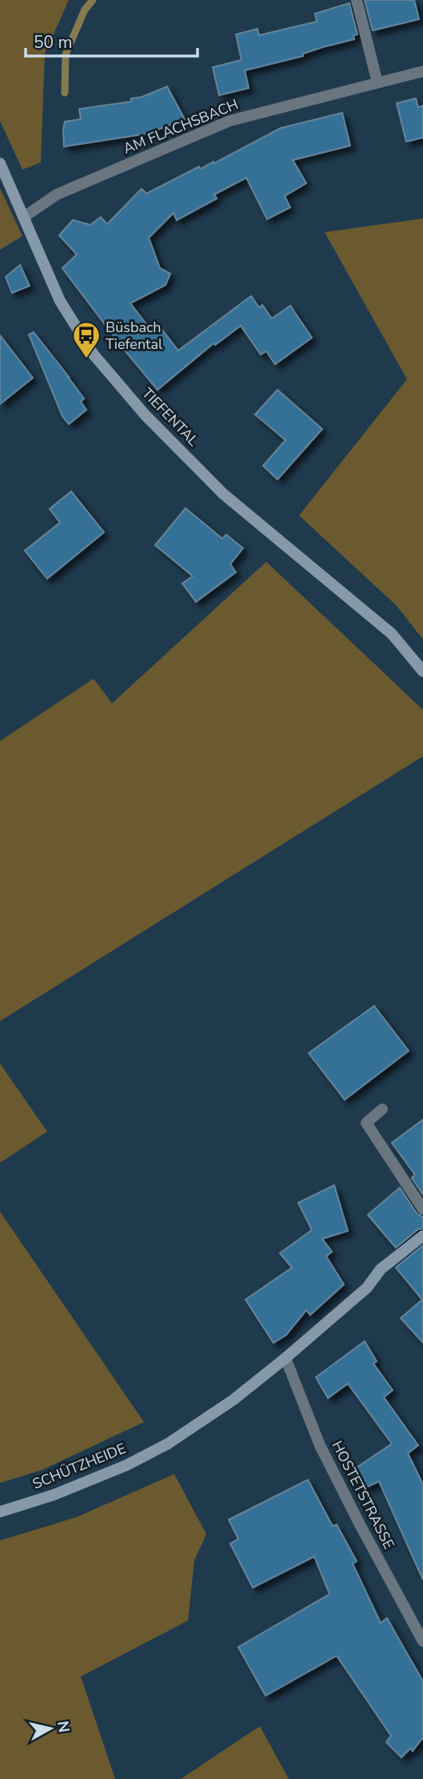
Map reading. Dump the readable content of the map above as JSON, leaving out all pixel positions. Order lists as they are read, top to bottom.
{
  "streets": {
    "street": [
      "AM FLACHSBACH",
      "TIEFENTAL",
      "SCHÜTZHEIDE",
      "HOSTETSTRASSE"
    ]
  },
  "crossings": [
    ["AM FLACHSBACH", "TIEFENTAL"],
    ["SCHÜTZHEIDE", "HOSTETSTRASSE"]
  ],
  "places": {
    "bus stop": ["Büsbach Tiefental"]
  },
  "scale_bar": "50 m",
  "north": "right"
}
